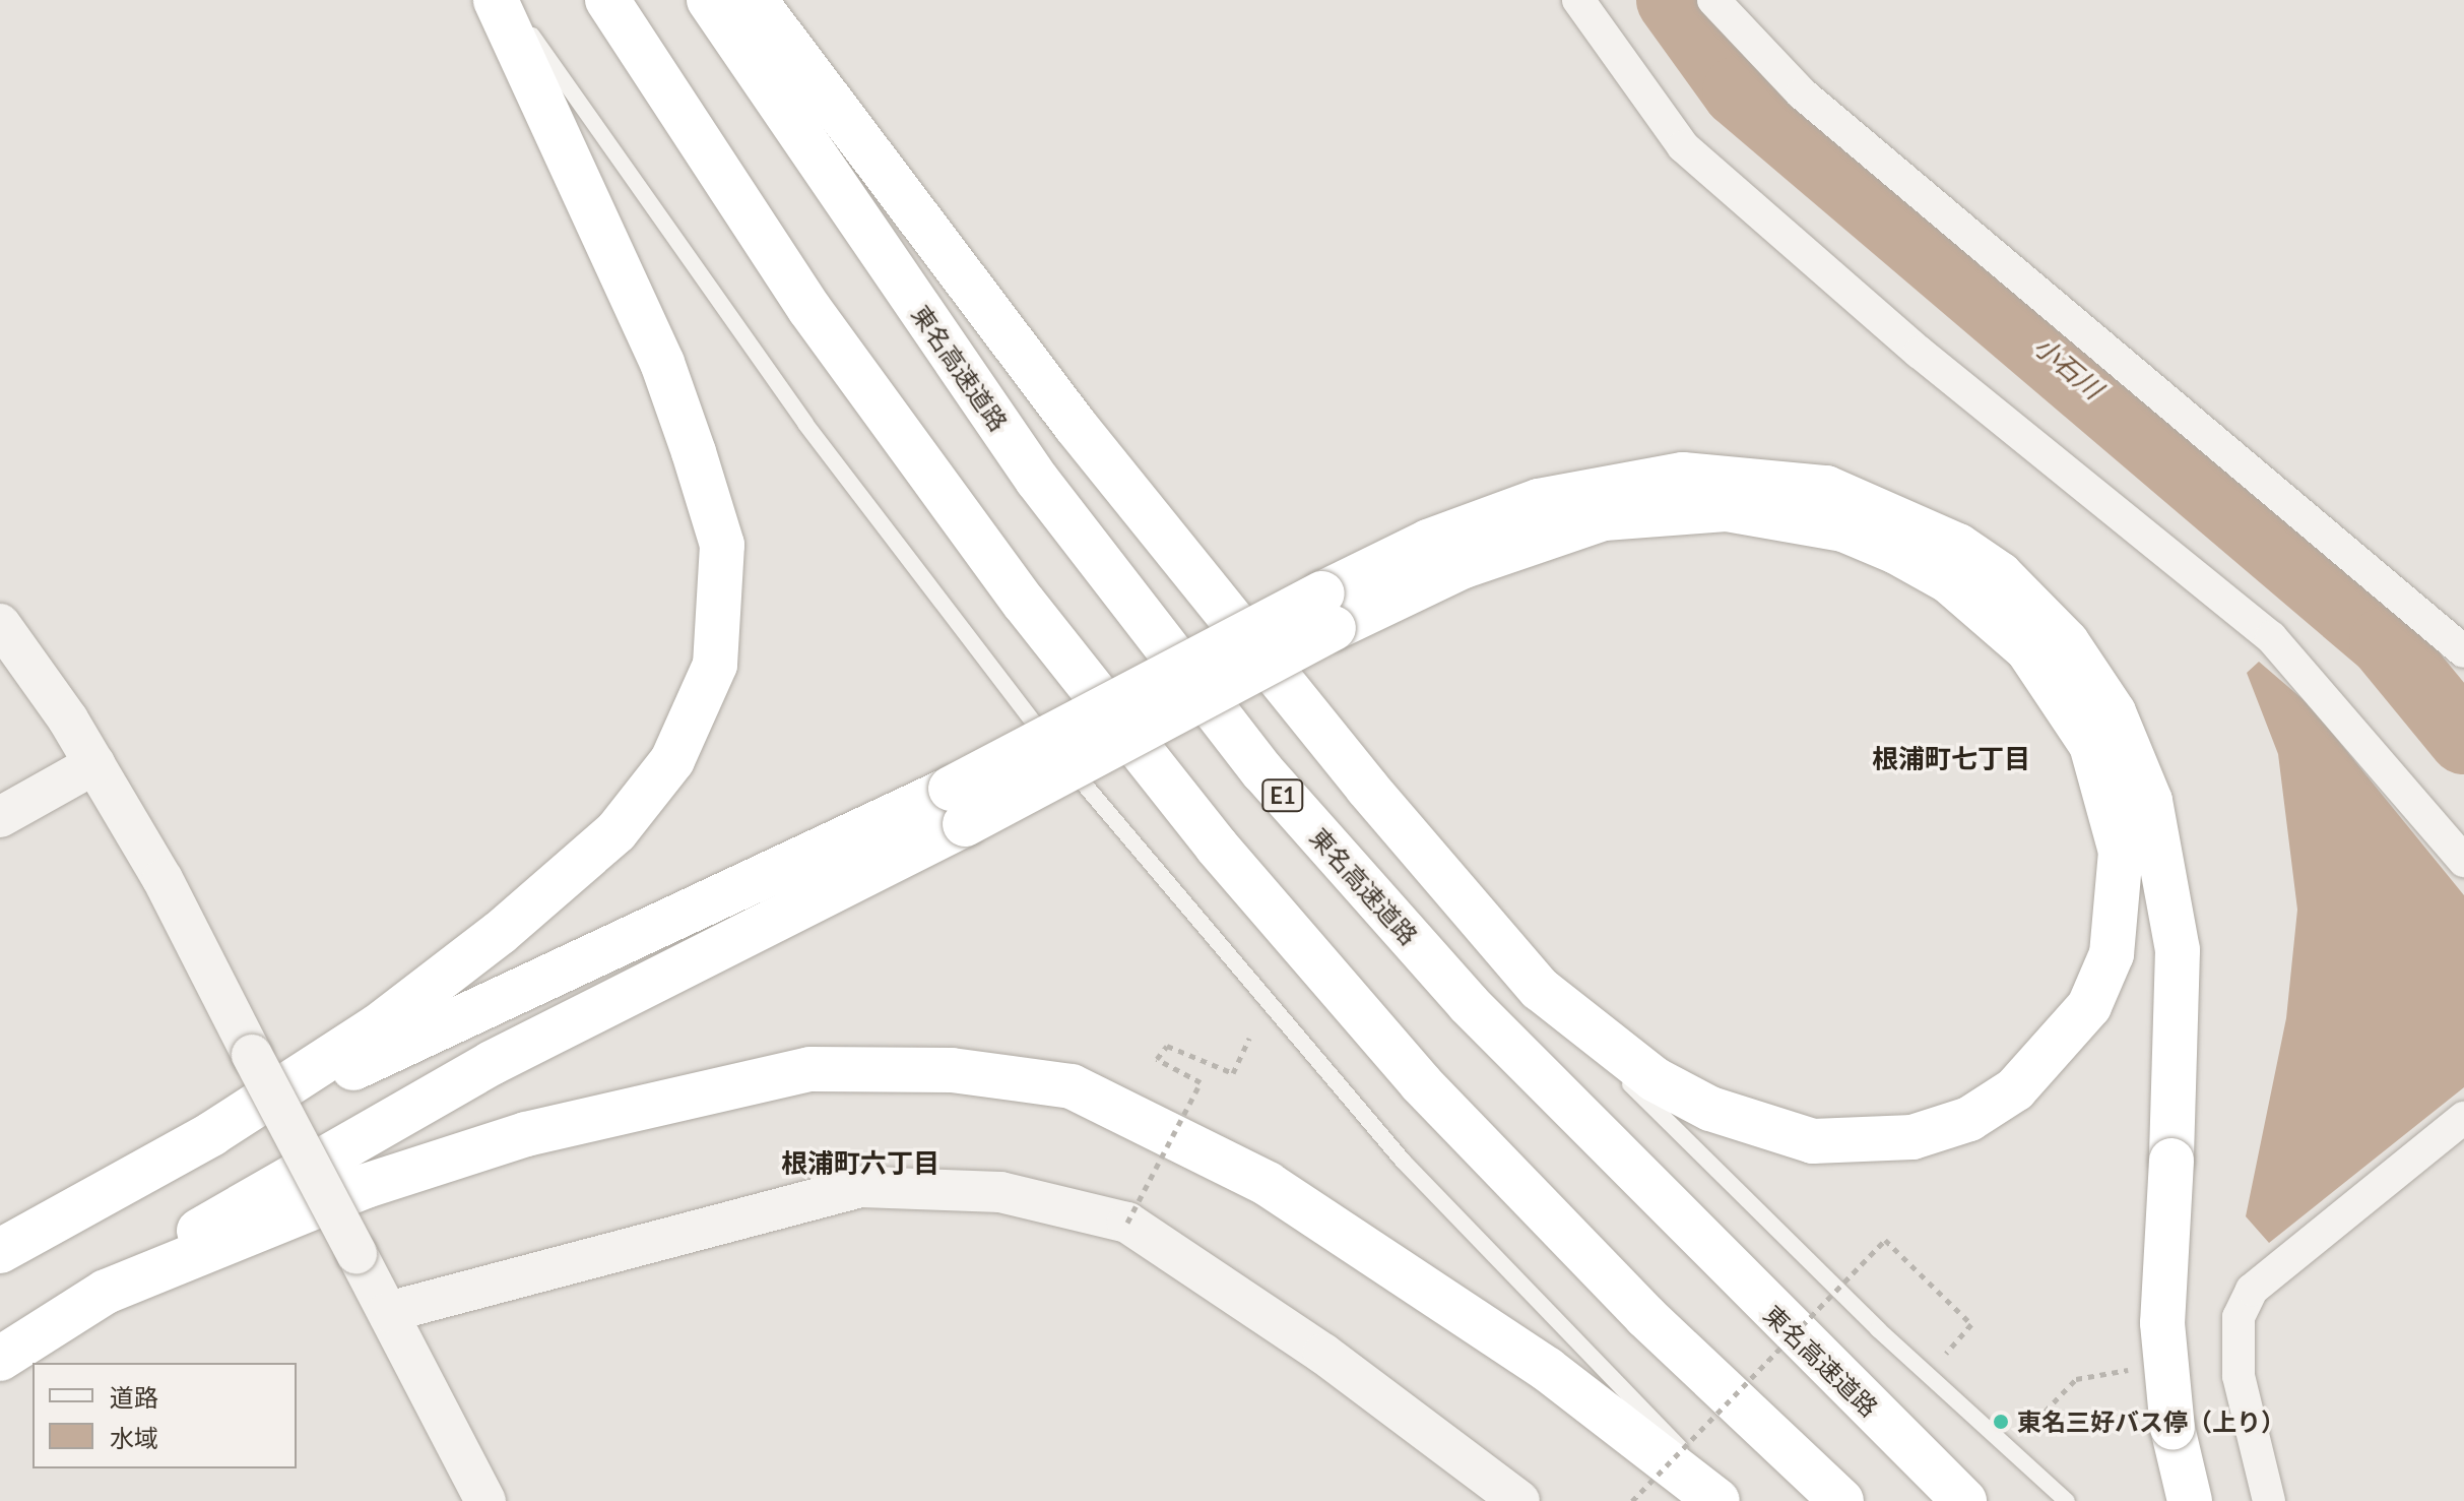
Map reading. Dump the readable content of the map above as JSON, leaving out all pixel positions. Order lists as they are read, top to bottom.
{
  "streets": {
    "highway": ["東名高速道路", "E1"]
  },
  "districts": ["根浦町七丁目", "根浦町六丁目"],
  "water": ["小石川"],
  "places": ["東名三好バス停（上り）"],
  "legend": ["道路", "水域"]
}
